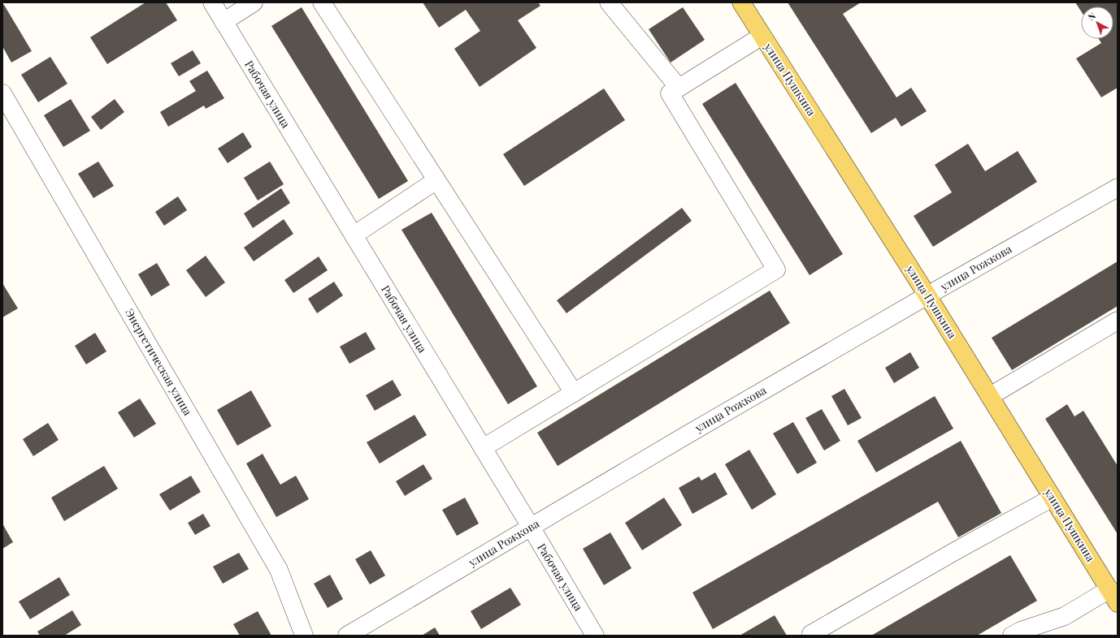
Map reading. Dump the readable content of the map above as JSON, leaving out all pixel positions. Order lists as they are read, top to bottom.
{
  "streets": {
    "main road": ["улица Пушкина"],
    "street": ["Рабочая улица", "улица Рожкова", "Энергетическая улица"]
  },
  "crossings": [
    ["улица Пушкина", "улица Рожкова"],
    ["Рабочая улица", "улица Рожкова"]
  ],
  "north": "top left"
}
